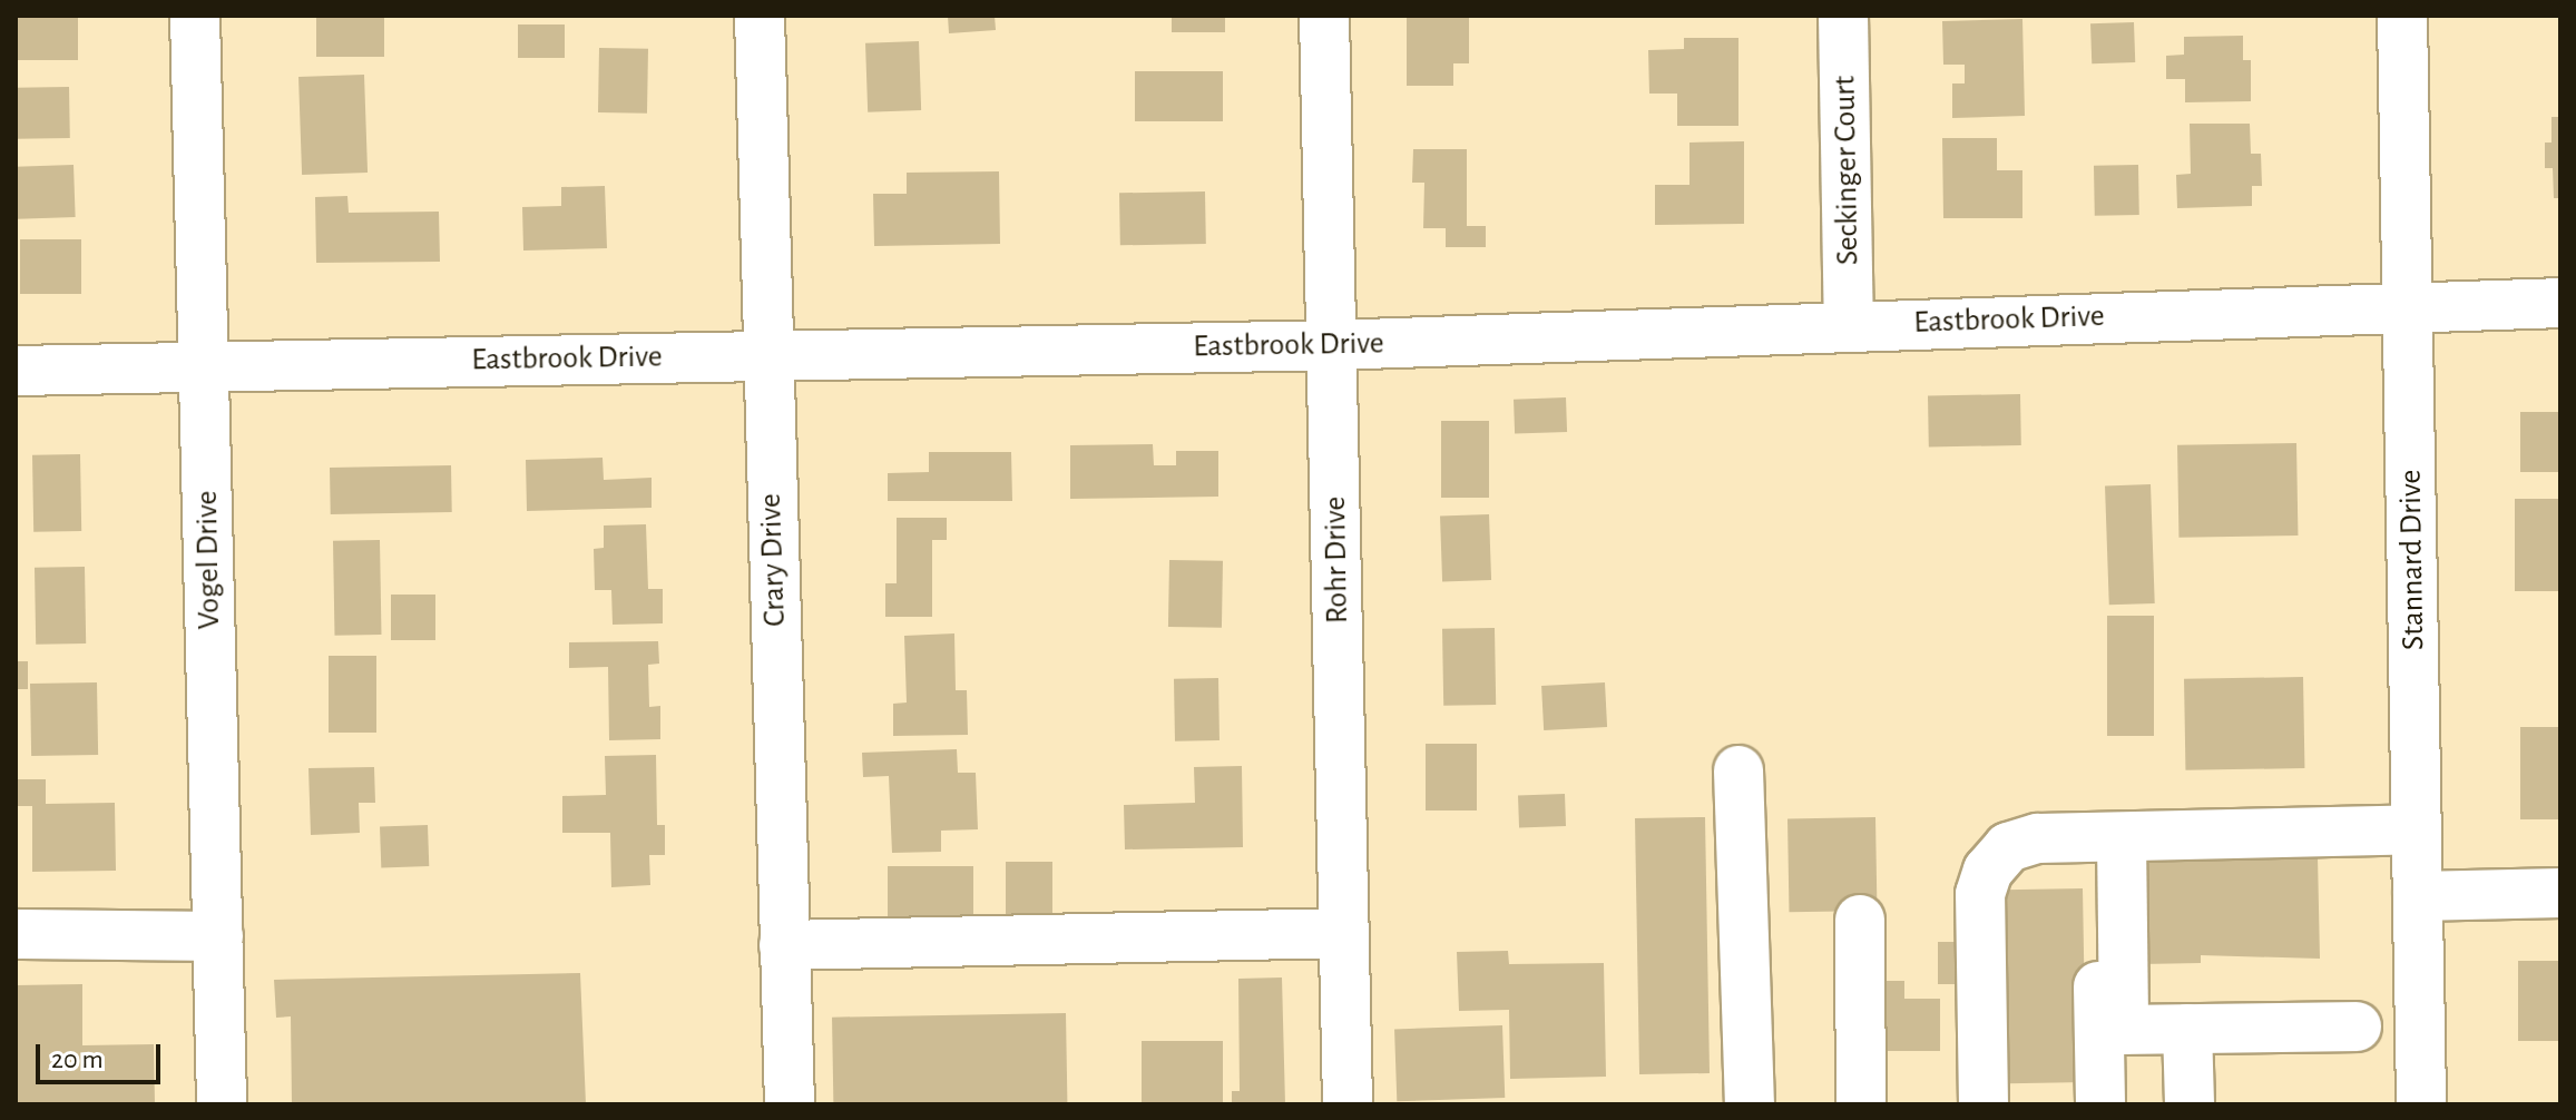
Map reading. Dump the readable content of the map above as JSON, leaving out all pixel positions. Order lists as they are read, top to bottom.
{
  "streets": {
    "street": [
      "Seckinger Court",
      "Eastbrook Drive",
      "Vogel Drive",
      "Crary Drive",
      "Rohr Drive",
      "Stannard Drive"
    ]
  },
  "crossings": [
    ["Seckinger Court", "Eastbrook Drive"],
    ["Eastbrook Drive", "Vogel Drive"],
    ["Eastbrook Drive", "Crary Drive"],
    ["Eastbrook Drive", "Rohr Drive"],
    ["Eastbrook Drive", "Stannard Drive"]
  ],
  "scale_bar": "20 m"
}
